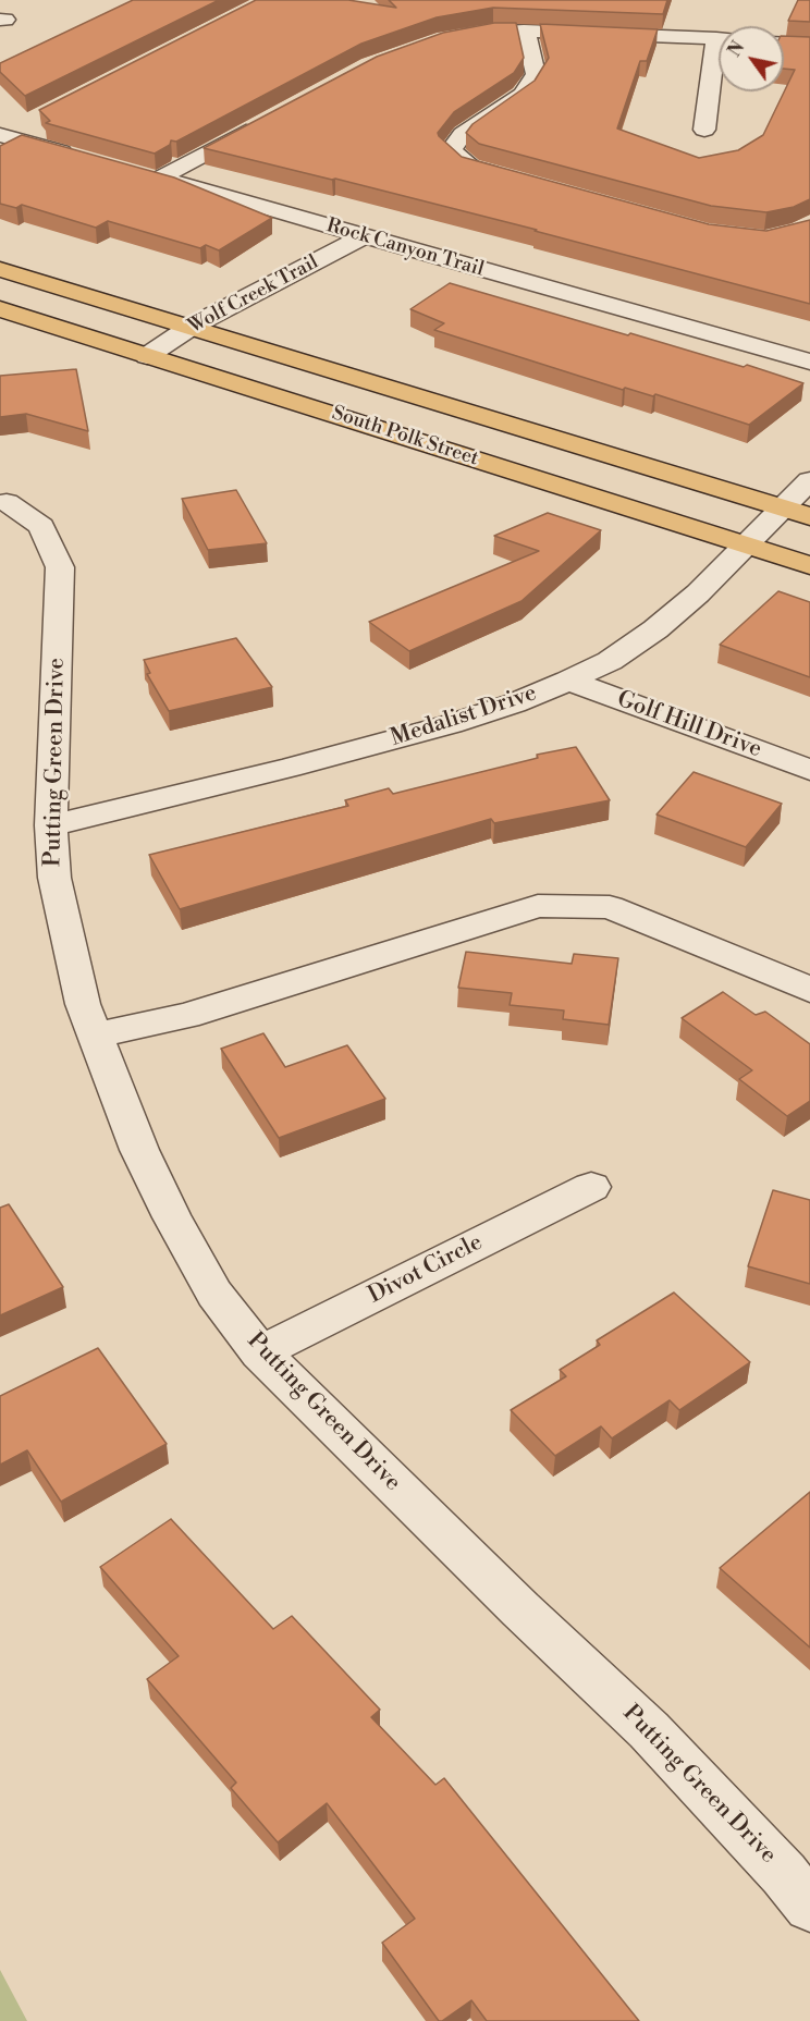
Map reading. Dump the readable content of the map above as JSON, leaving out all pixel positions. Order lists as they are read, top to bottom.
{
  "streets": {
    "main road": ["South Polk Street"],
    "street": [
      "Rock Canyon Trail",
      "Wolf Creek Trail",
      "Medalist Drive",
      "Golf Hill Drive",
      "Putting Green Drive",
      "Divot Circle"
    ]
  },
  "crossings": [
    ["Rock Canyon Trail", "Wolf Creek Trail"],
    ["Wolf Creek Trail", "South Polk Street"],
    ["South Polk Street", "Medalist Drive"],
    ["Medalist Drive", "Golf Hill Drive"],
    ["Medalist Drive", "Putting Green Drive"],
    ["Putting Green Drive", "Divot Circle"]
  ],
  "north": "top left"
}
